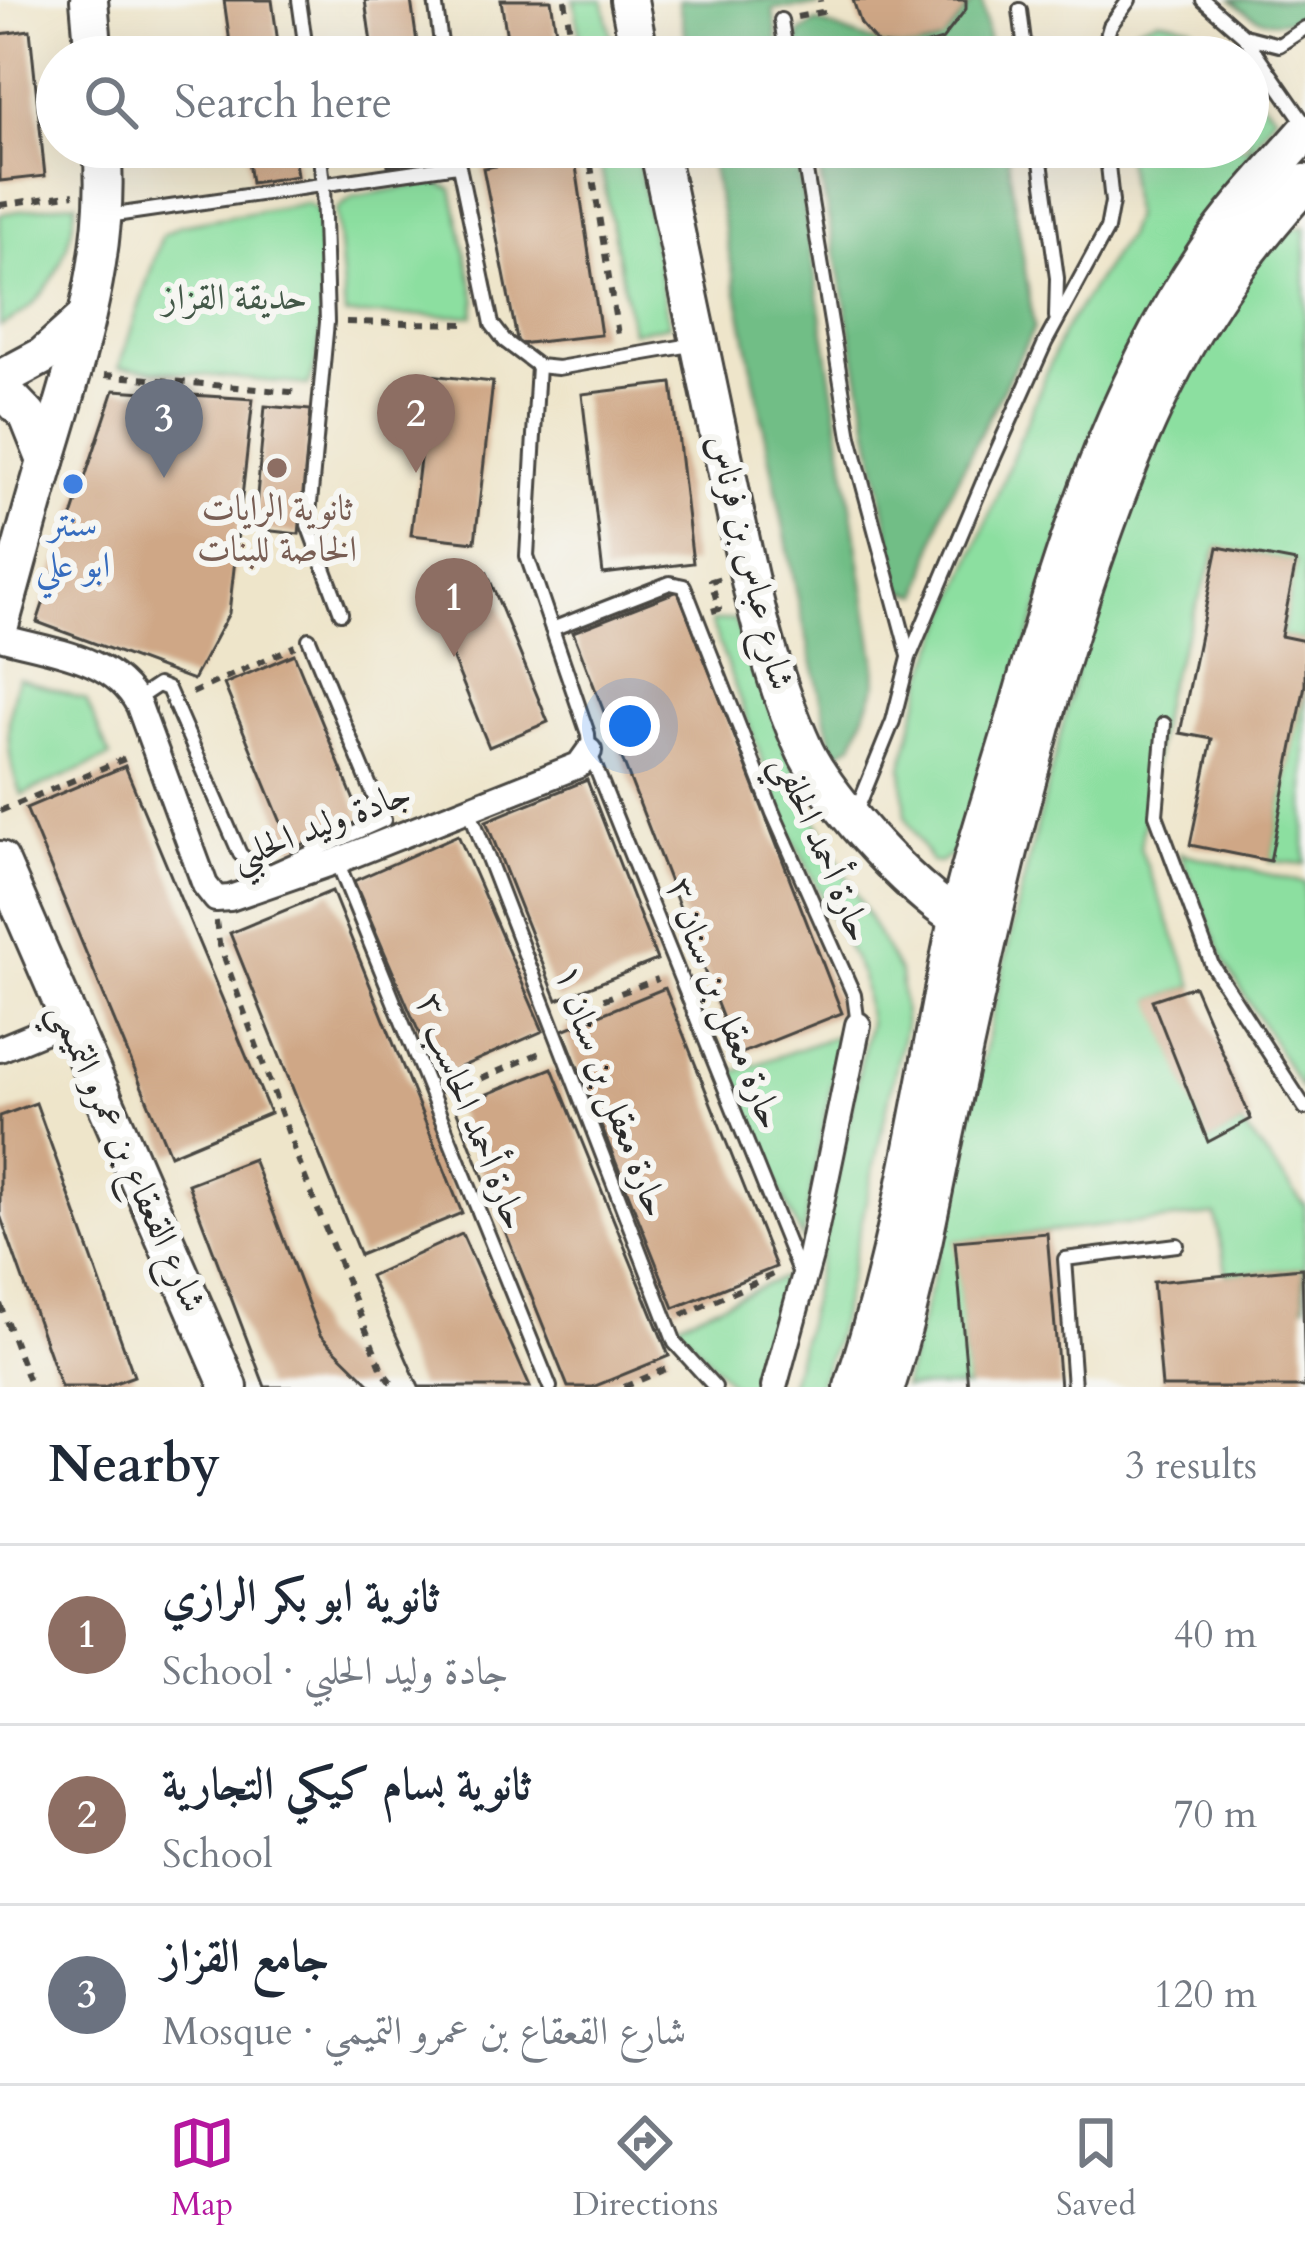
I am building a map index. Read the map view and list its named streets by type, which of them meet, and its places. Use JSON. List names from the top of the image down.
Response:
{
  "streets": {
    "main road": ["شارع عباس بن فرناس", "شارع القعقاع بن عمرو التميمي"],
    "street": ["جادة وليد الحلبي"],
    "lane": [
      "حارة أحمد الحلفي",
      "حارة معقل بن سنان ٣",
      "حارة معقل بن سنان ١",
      "حارة أحمد الحاسب ٣"
    ]
  },
  "crossings": [
    ["جادة وليد الحلبي", "حارة معقل بن سنان ٣"],
    ["جادة وليد الحلبي", "حارة معقل بن سنان ١"],
    ["جادة وليد الحلبي", "حارة أحمد الحاسب ٣"],
    ["حارة أحمد الحلفي", "حارة معقل بن سنان ٣"]
  ],
  "parks": ["حديقة القزاز"],
  "places": ["ثانوية الرايات الخاصة للبنات", "سنتر ابو علي"],
  "page": {
    "search": "Search here",
    "pins": ["2", "3", "1"],
    "heading": ["Nearby", "3 results"],
    "list": [
      {
        "mark": "1",
        "name": "ثانوية ابو بكر الرازي",
        "note": "School · جادة وليد الحلبي",
        "value": "40 m"
      },
      {
        "mark": "2",
        "name": "ثانوية بسام كيكي التجارية",
        "note": "School",
        "value": "70 m"
      },
      {
        "mark": "3",
        "name": "جامع القزاز",
        "note": "Mosque · شارع القعقاع بن عمرو التميمي",
        "value": "120 m"
      }
    ],
    "nav": ["Map", "Directions", "Saved"]
  }
}
